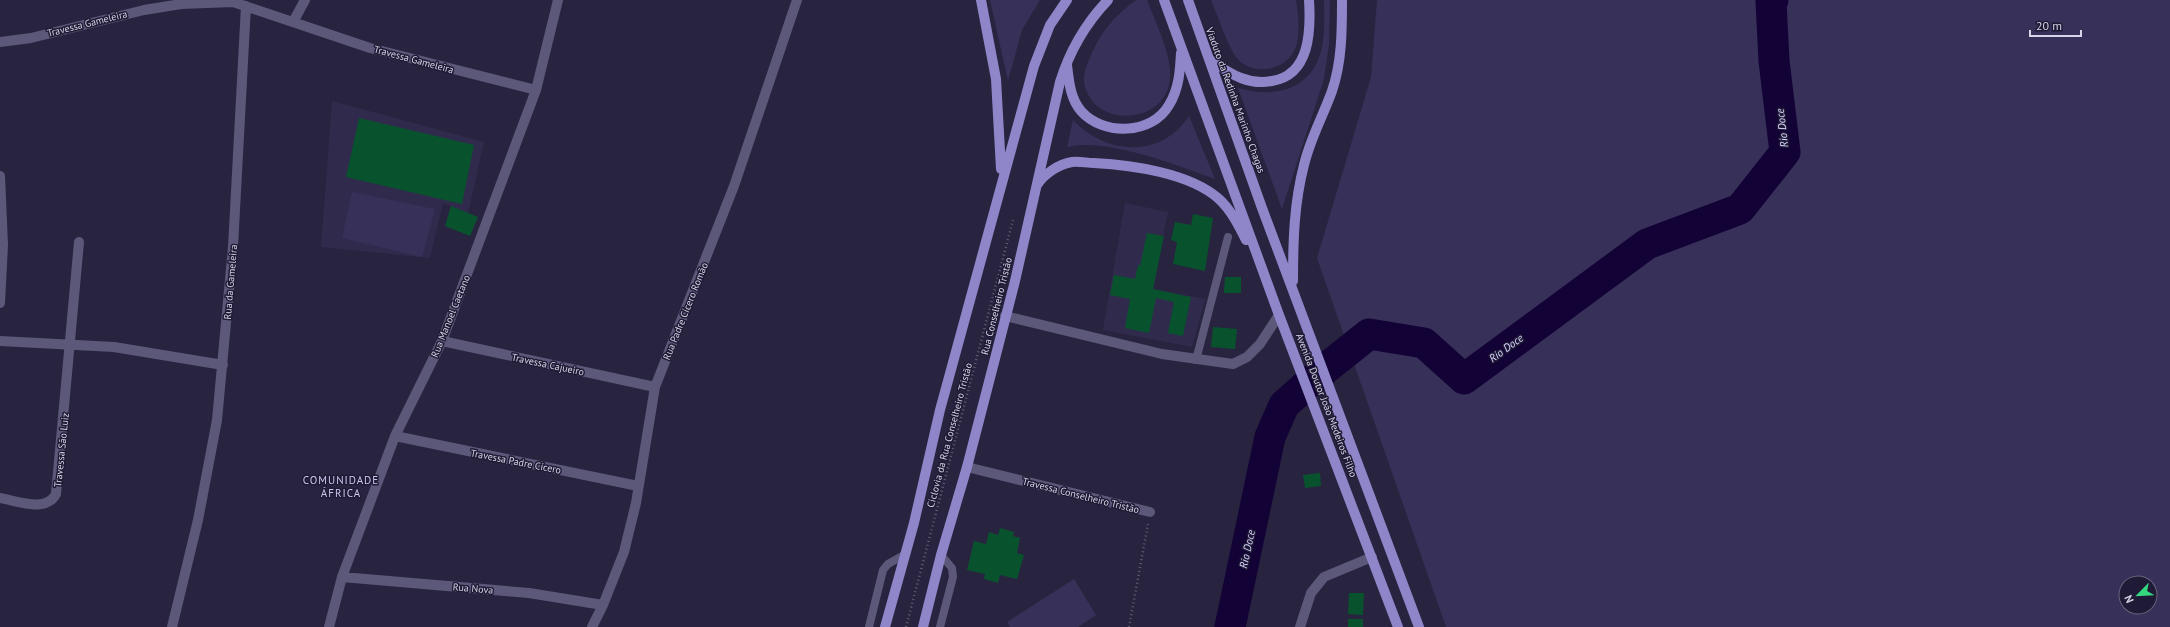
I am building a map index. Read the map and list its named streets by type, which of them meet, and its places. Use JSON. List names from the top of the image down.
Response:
{
  "streets": {
    "main road": ["Viaduto da Redinha Marinho Chagas", "Rua Conselheiro Tristão", "Avenida Doutor João Medeiros Filho"],
    "street": [
      "Travessa Gameleira",
      "Rua da Gameleira",
      "Rua Padre Cícero Romão",
      "Rua Manoel Caetano",
      "Travessa Cajueiro",
      "Travessa São Luiz",
      "Travessa Padre Cícero",
      "Travessa Conselheiro Tristão",
      "Rua Nova"
    ],
    "path": ["Ciclovia da Rua Conselheiro Tristão"]
  },
  "crossings": [
    ["Travessa Gameleira", "Rua da Gameleira"],
    ["Travessa Gameleira", "Rua Manoel Caetano"],
    ["Viaduto da Redinha Marinho Chagas", "Avenida Doutor João Medeiros Filho"],
    ["Rua Conselheiro Tristão", "Travessa Conselheiro Tristão"],
    ["Rua Padre Cícero Romão", "Travessa Cajueiro"],
    ["Rua Padre Cícero Romão", "Travessa Padre Cícero"],
    ["Rua Padre Cícero Romão", "Rua Nova"],
    ["Rua Manoel Caetano", "Travessa Cajueiro"],
    ["Rua Manoel Caetano", "Travessa Padre Cícero"],
    ["Rua Manoel Caetano", "Rua Nova"]
  ],
  "districts": ["COMUNIDADE ÁFRICA"],
  "water": ["Rio Doce"],
  "scale_bar": "20 m",
  "north": "bottom left"
}
